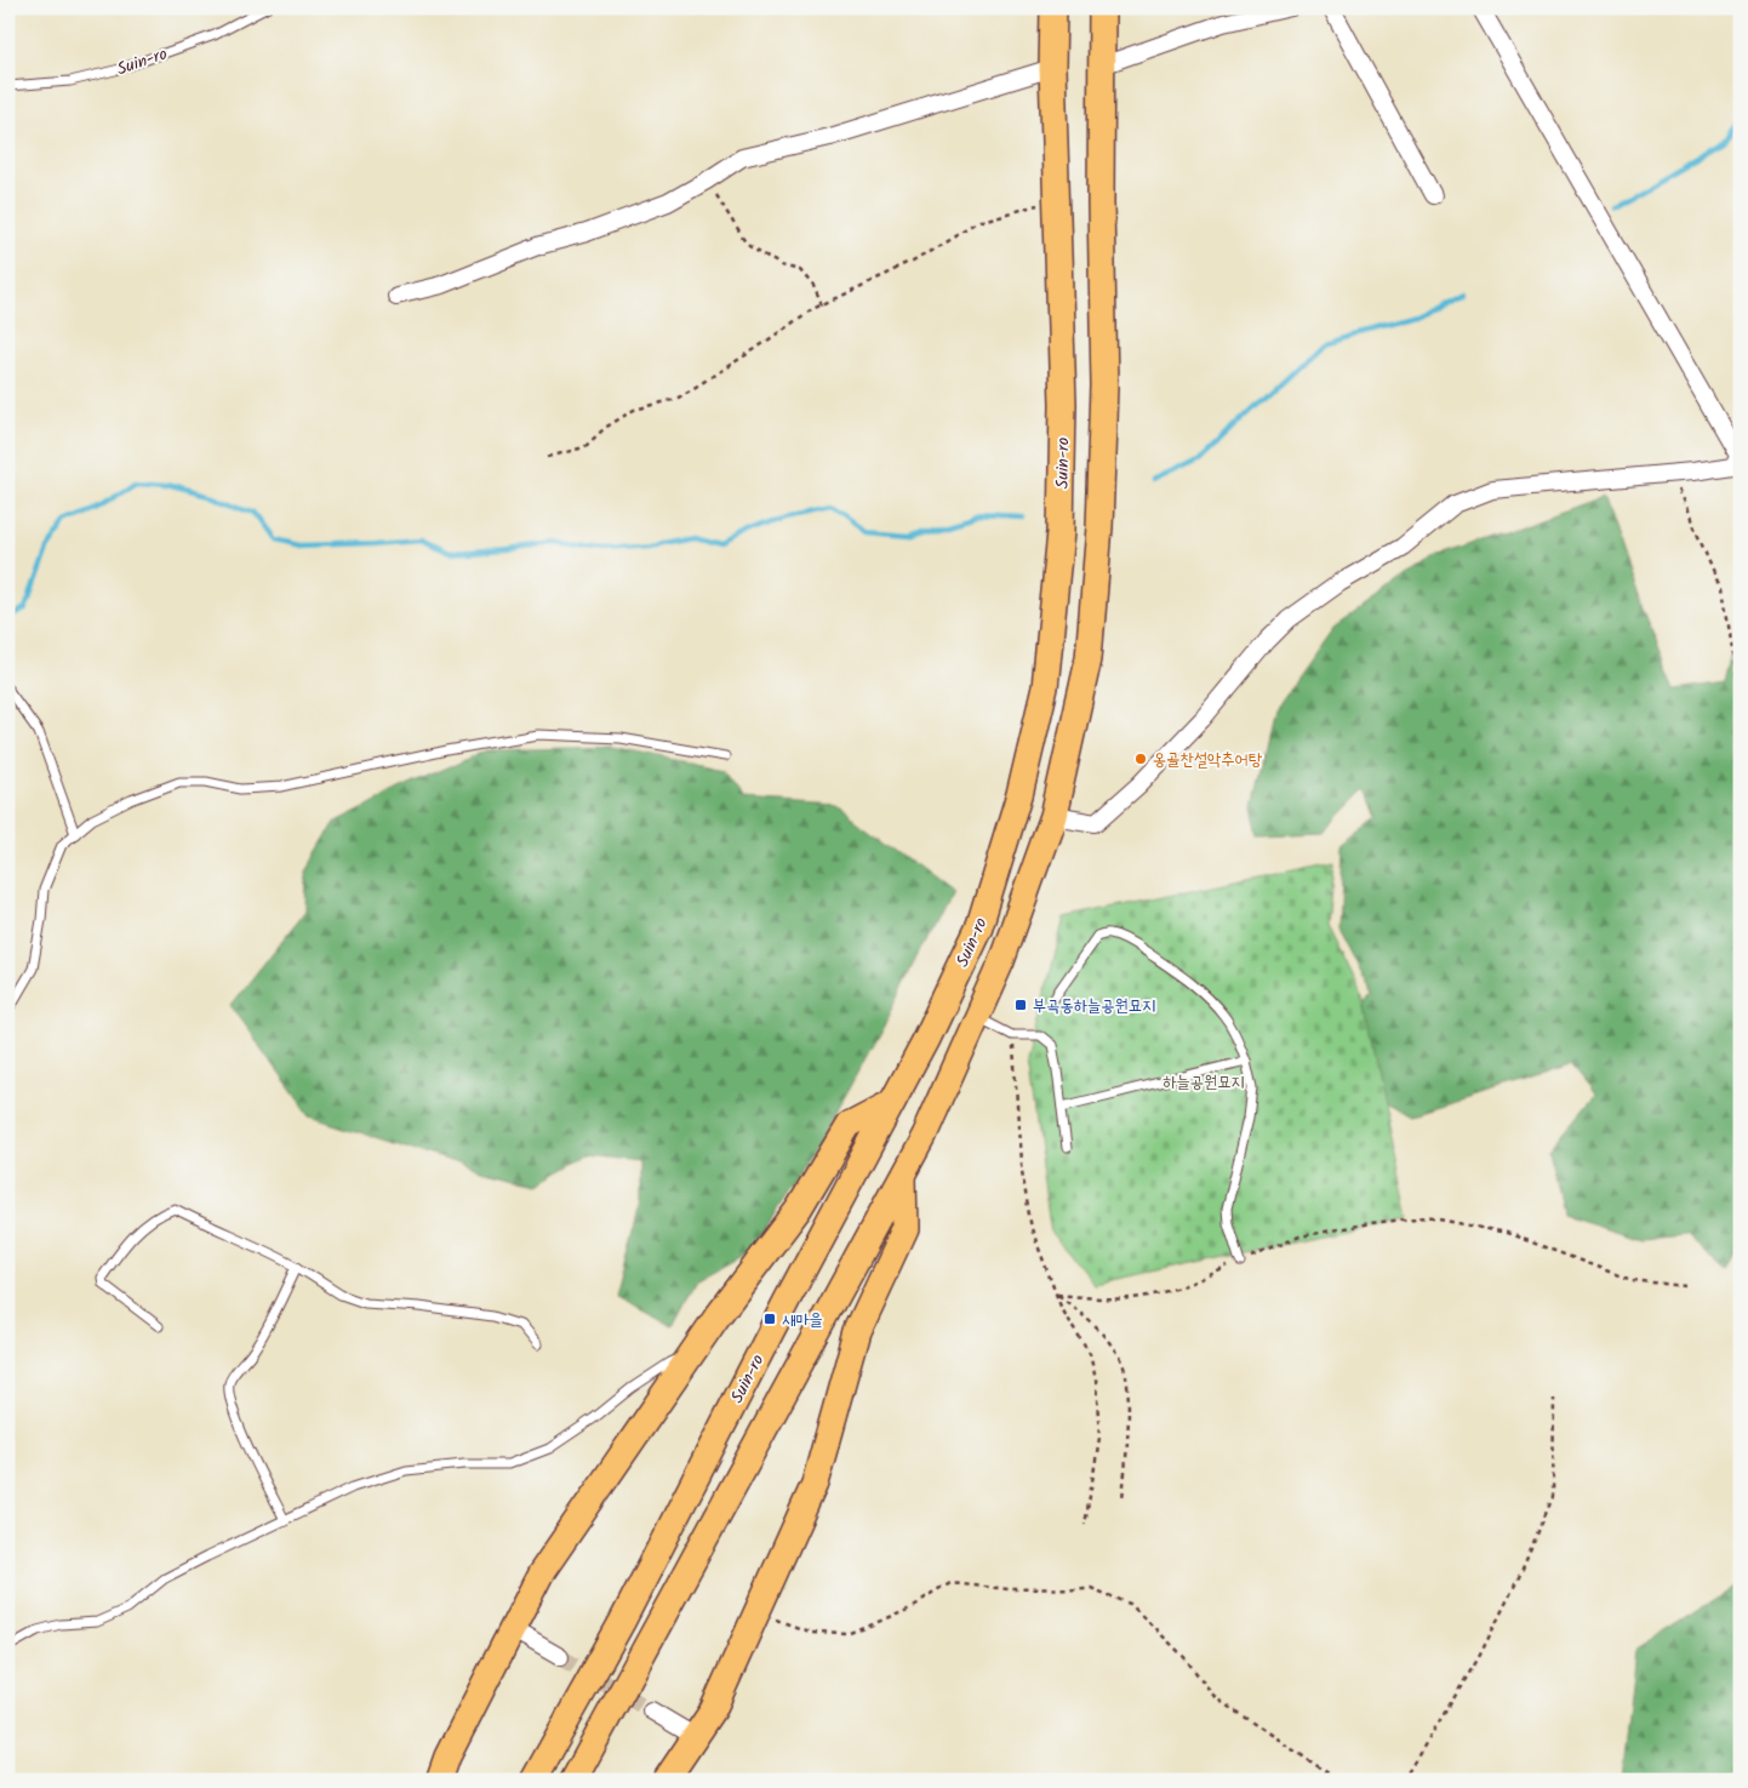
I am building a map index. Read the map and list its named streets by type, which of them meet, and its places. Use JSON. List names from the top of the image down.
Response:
{
  "streets": {
    "main road": ["Suin-ro"]
  },
  "parks": ["하늘공원묘지"],
  "places": {
    "other": ["옹골찬설악추어탕"],
    "transit": ["부곡동하늘공원묘지", "새마을"]
  }
}
